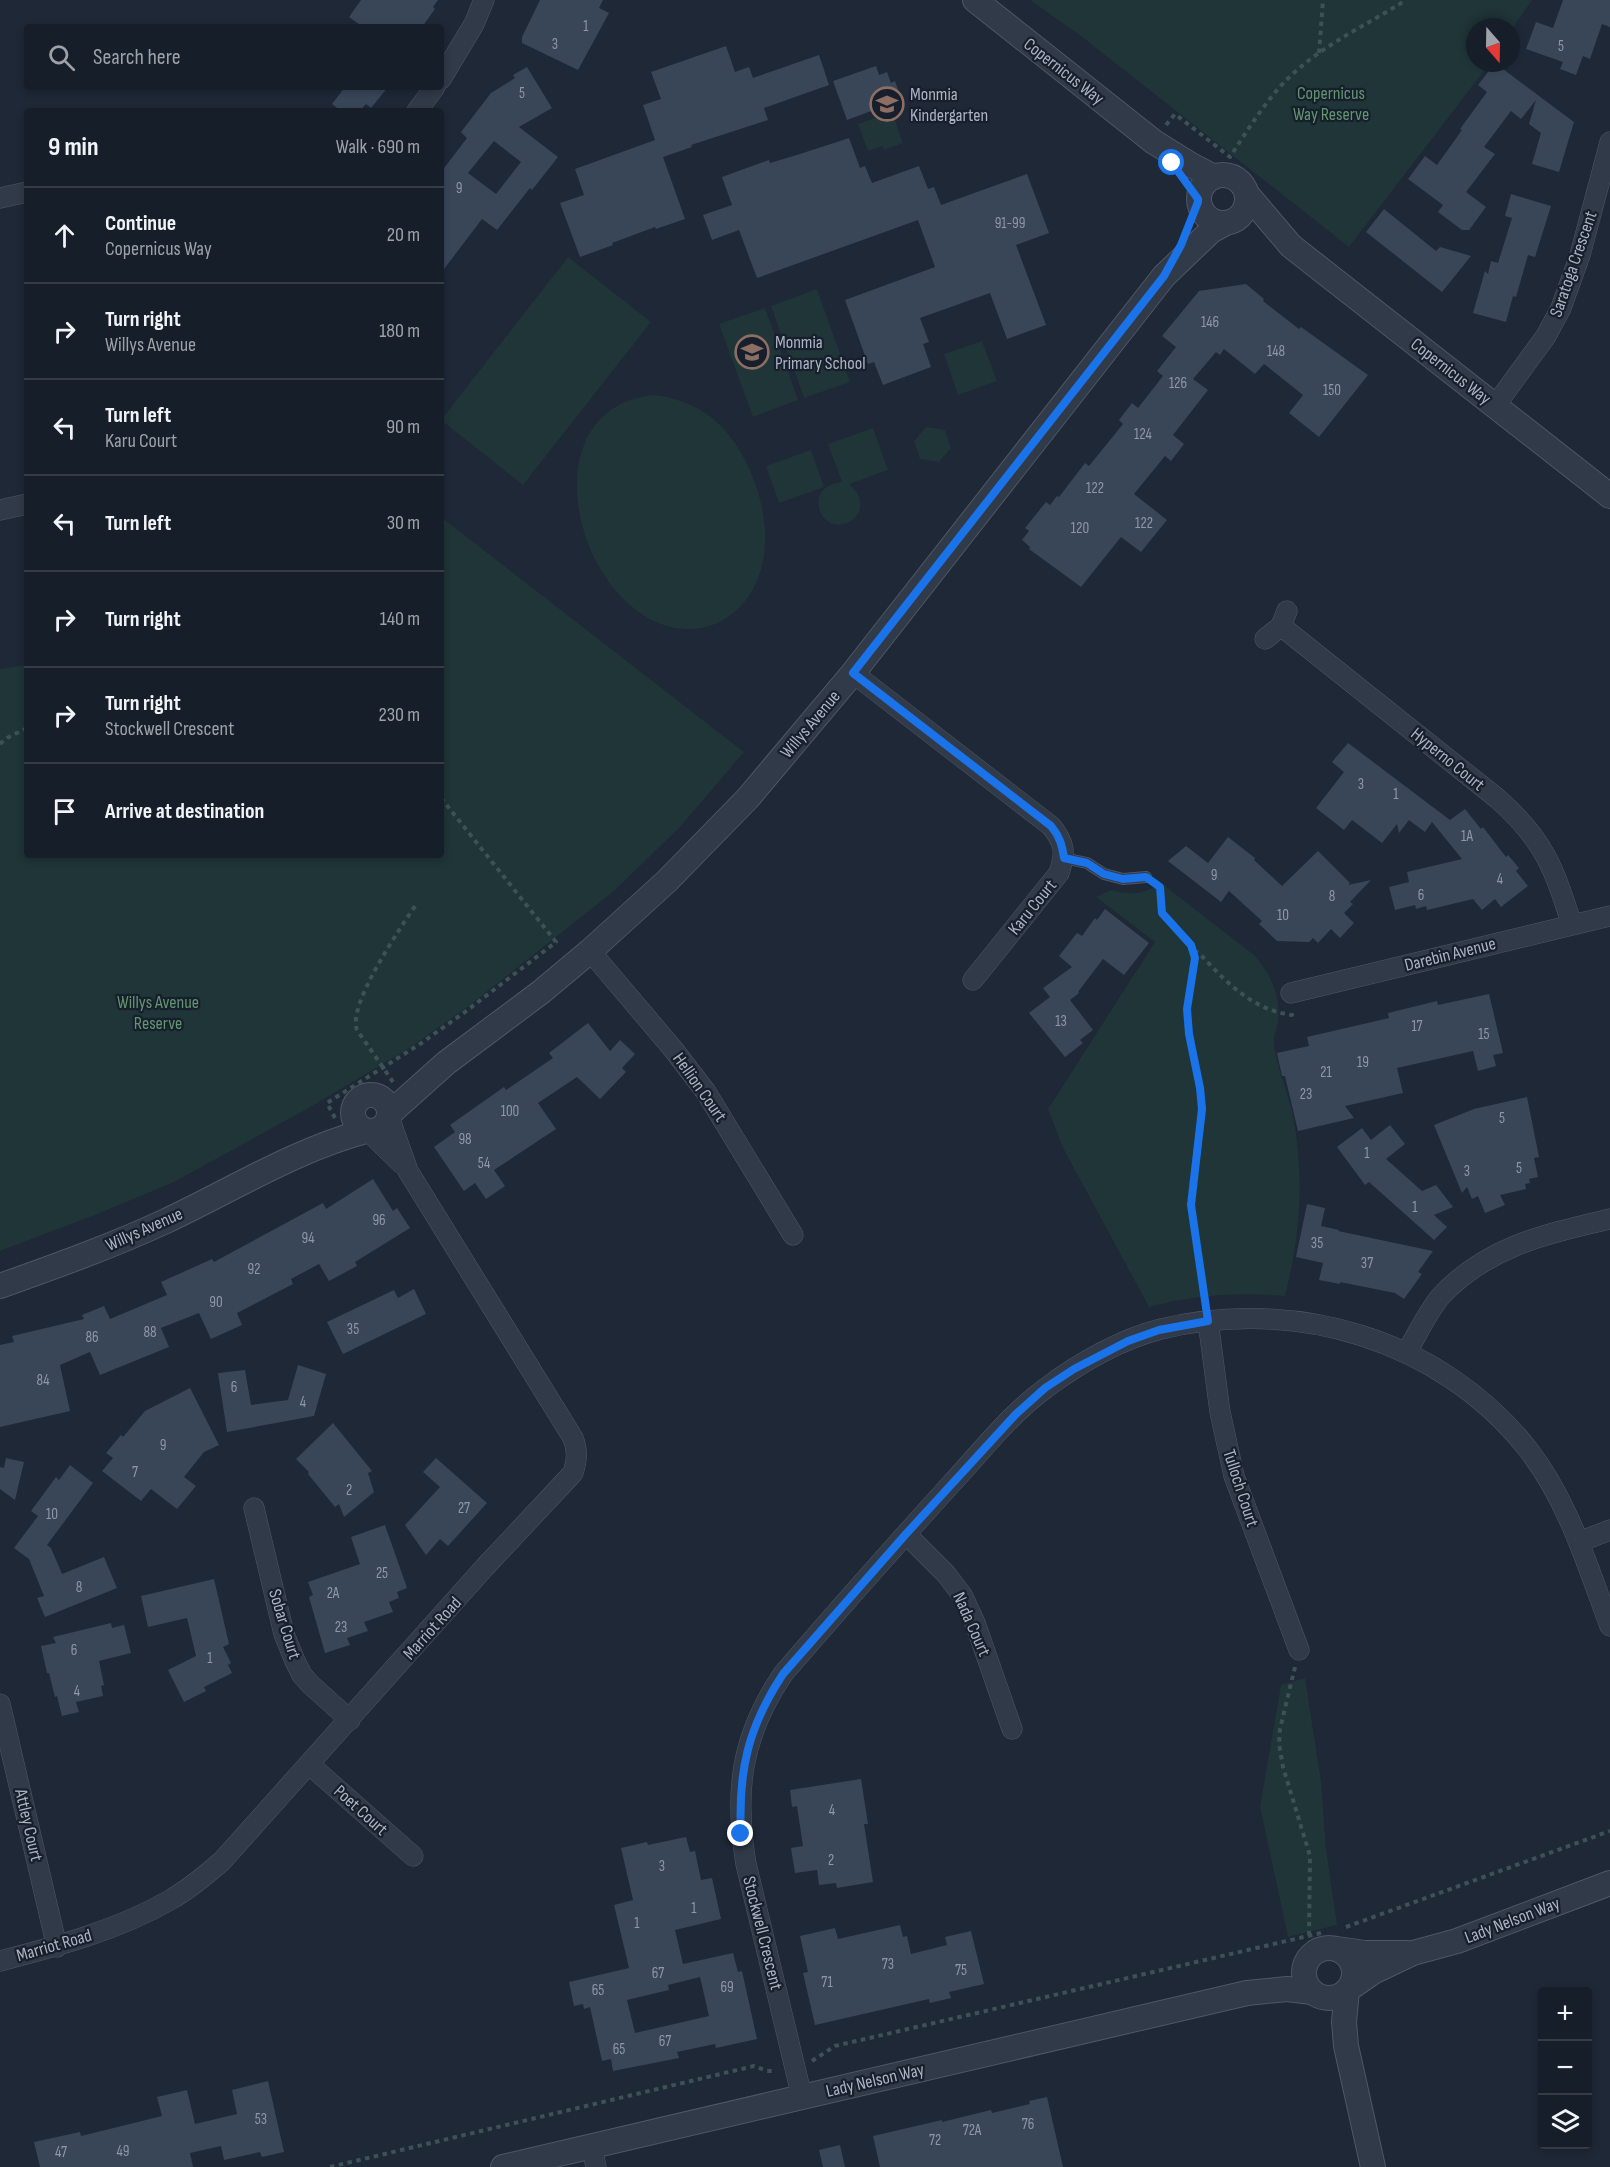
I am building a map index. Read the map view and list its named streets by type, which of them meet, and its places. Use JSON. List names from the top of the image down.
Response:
{
  "streets": {
    "street": [
      "Copernicus Way",
      "Saratoga Crescent",
      "Willys Avenue",
      "Hyperno Court",
      "Karu Court",
      "Darebin Avenue",
      "Hellion Court",
      "Tulloch Court",
      "Sobar Court",
      "Nada Court",
      "Marriot Road",
      "Poet Court",
      "Attley Court",
      "Lady Nelson Way",
      "Stockwell Crescent"
    ]
  },
  "crossings": [
    ["Copernicus Way", "Saratoga Crescent"],
    ["Copernicus Way", "Willys Avenue"],
    ["Willys Avenue", "Karu Court"],
    ["Willys Avenue", "Hellion Court"],
    ["Willys Avenue", "Marriot Road"],
    ["Hyperno Court", "Darebin Avenue"],
    ["Tulloch Court", "Stockwell Crescent"],
    ["Sobar Court", "Marriot Road"],
    ["Nada Court", "Stockwell Crescent"],
    ["Marriot Road", "Poet Court"],
    ["Marriot Road", "Attley Court"],
    ["Lady Nelson Way", "Stockwell Crescent"]
  ],
  "parks": ["Copernicus Way Reserve", "Willys Avenue Reserve"],
  "places": {
    "school or university": ["Monmia Kindergarten", "Monmia Primary School"]
  },
  "house_numbers": [
    "1",
    "3",
    "5",
    "5",
    "9",
    "91-99",
    "146",
    "148",
    "126",
    "150",
    "124",
    "122",
    "122",
    "120",
    "3",
    "1",
    "1A",
    "9",
    "4",
    "6",
    "8",
    "10",
    "13",
    "17",
    "15",
    "19",
    "21",
    "23",
    "100",
    "5",
    "98",
    "1",
    "54",
    "5",
    "3",
    "1",
    "96",
    "94",
    "35",
    "37",
    "92",
    "90",
    "35",
    "88",
    "86",
    "84",
    "6",
    "4",
    "9",
    "7",
    "2",
    "27",
    "10",
    "25",
    "8",
    "2A",
    "23",
    "6",
    "1",
    "4",
    "4",
    "2",
    "3",
    "1",
    "1",
    "73",
    "75",
    "67",
    "71",
    "69",
    "65",
    "67",
    "65",
    "53",
    "76",
    "72A",
    "72",
    "49",
    "47"
  ],
  "north": "bottom",
  "page": {
    "search": "Search here",
    "heading": ["9 min", "Walk · 690 m"],
    "list": [
      ["Continue", "Copernicus Way", "20 m"],
      ["Turn right", "Willys Avenue", "180 m"],
      ["Turn left", "Karu Court", "90 m"],
      ["Turn left", "30 m"],
      ["Turn right", "140 m"],
      ["Turn right", "Stockwell Crescent", "230 m"],
      "Arrive at destination"
    ],
    "map_buttons": ["+", "−"]
  }
}
